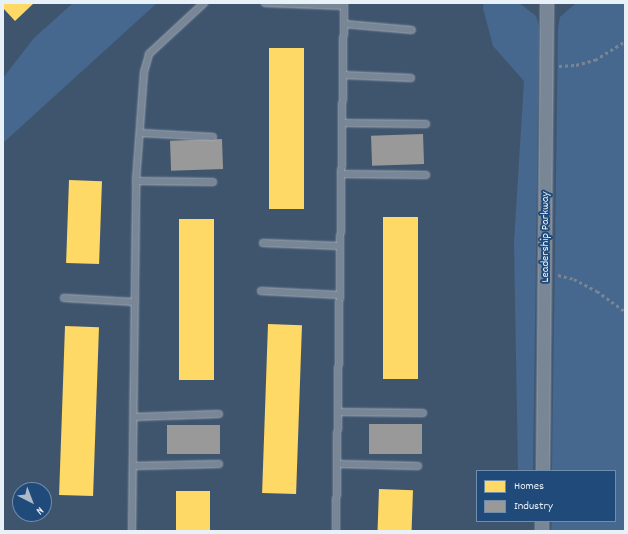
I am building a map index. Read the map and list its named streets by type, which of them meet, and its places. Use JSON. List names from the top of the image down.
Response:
{
  "streets": {
    "street": ["Leadership Parkway"]
  },
  "legend": ["Homes", "Industry"],
  "north": "bottom right"
}
